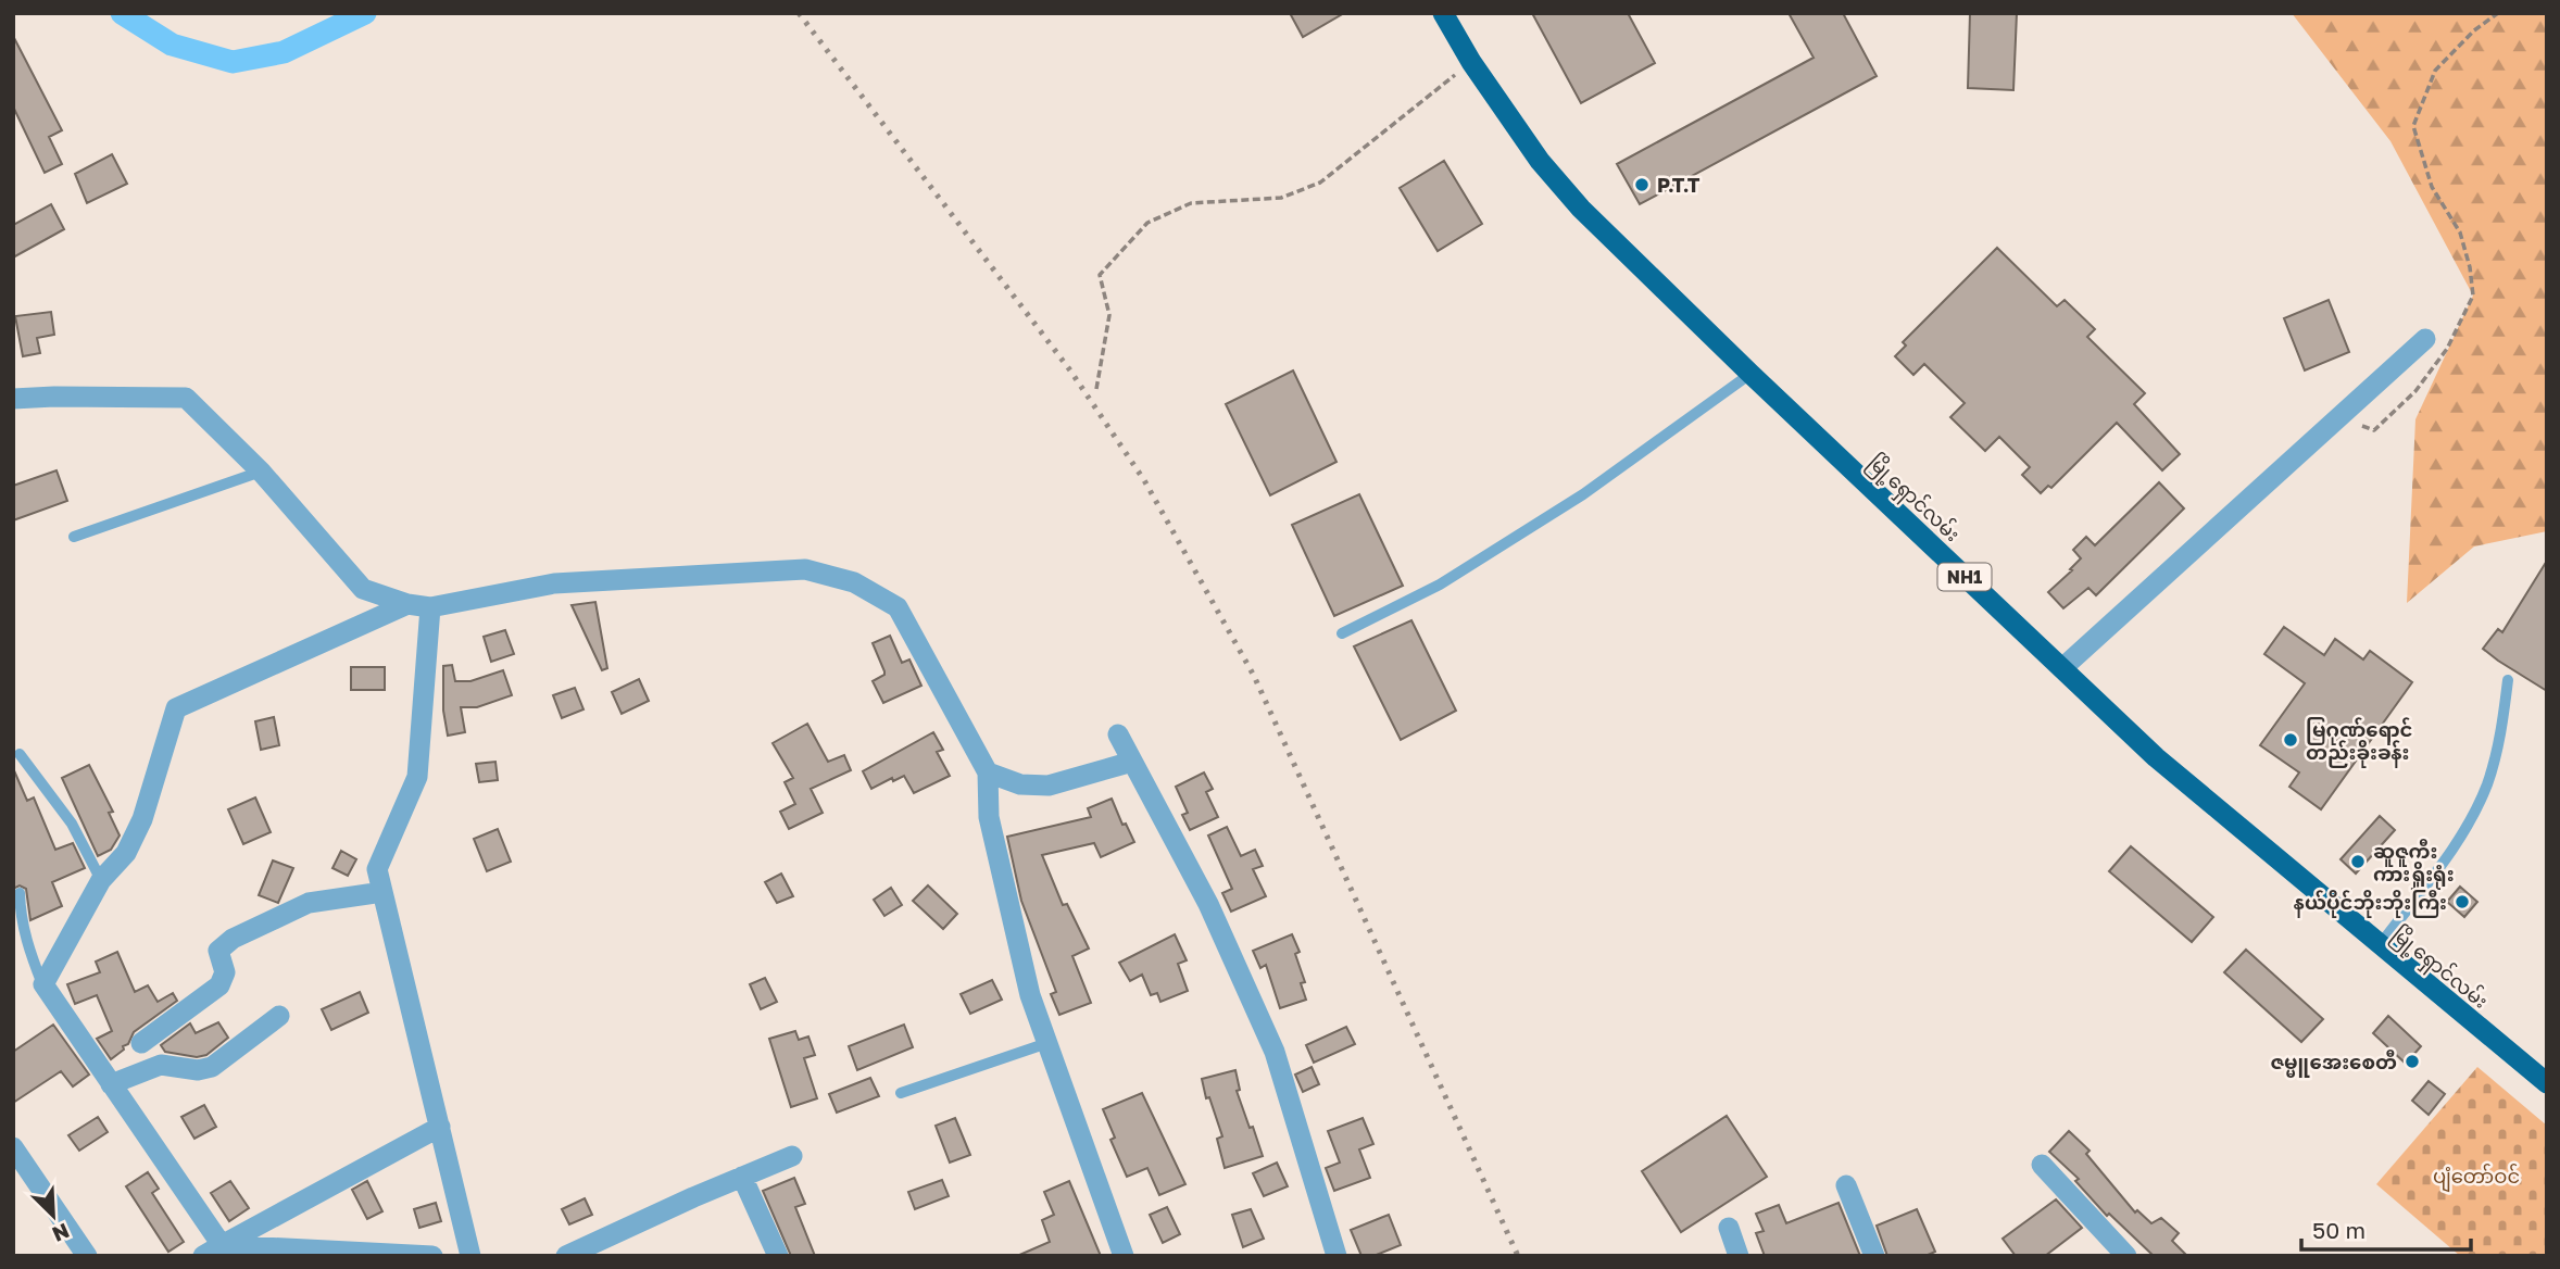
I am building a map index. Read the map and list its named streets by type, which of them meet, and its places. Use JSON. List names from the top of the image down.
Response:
{
  "streets": {
    "highway": ["မြို့ရှောင်လမ်း", "NH1"]
  },
  "parks": ["ပျံတော်ဝင်"],
  "places": [
    "P.T.T",
    "မြဂုဏ်ရောင် တည်းခိုးခန်း",
    "ဆူဇူကီး ကားရှိုးရုံး",
    "နယ်ပိုင်ဘိုးဘိုးကြီး",
    "ဇမ္မူအေးစေတီ"
  ],
  "scale_bar": "50 m",
  "north": "bottom right"
}
